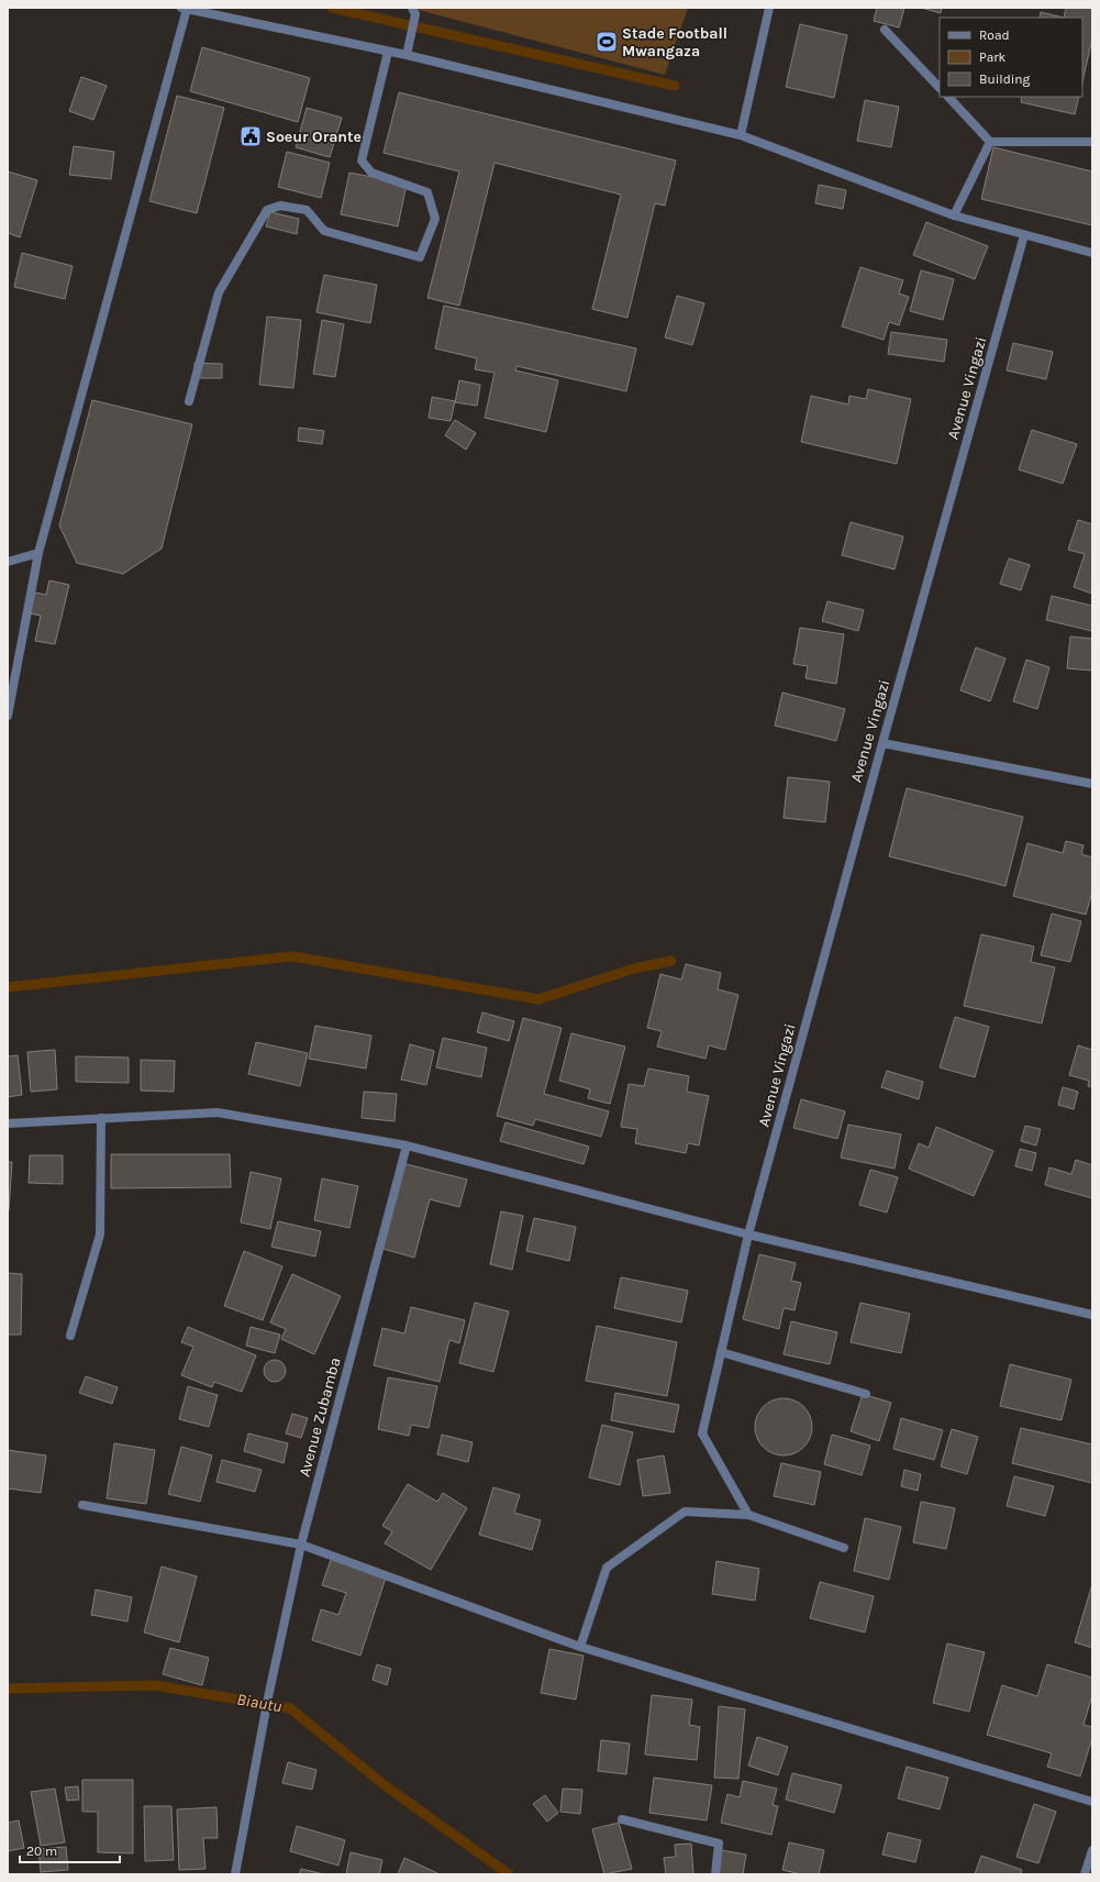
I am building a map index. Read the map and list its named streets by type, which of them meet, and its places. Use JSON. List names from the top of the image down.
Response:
{
  "streets": {
    "street": ["Avenue Vingazi", "Avenue Zubamba"]
  },
  "water": ["Biautu"],
  "places": {
    "sports": ["Stade Football Mwangaza"],
    "public building": ["Soeur Orante"]
  },
  "legend": ["Road", "Park", "Building"],
  "scale_bar": "20 m"
}
